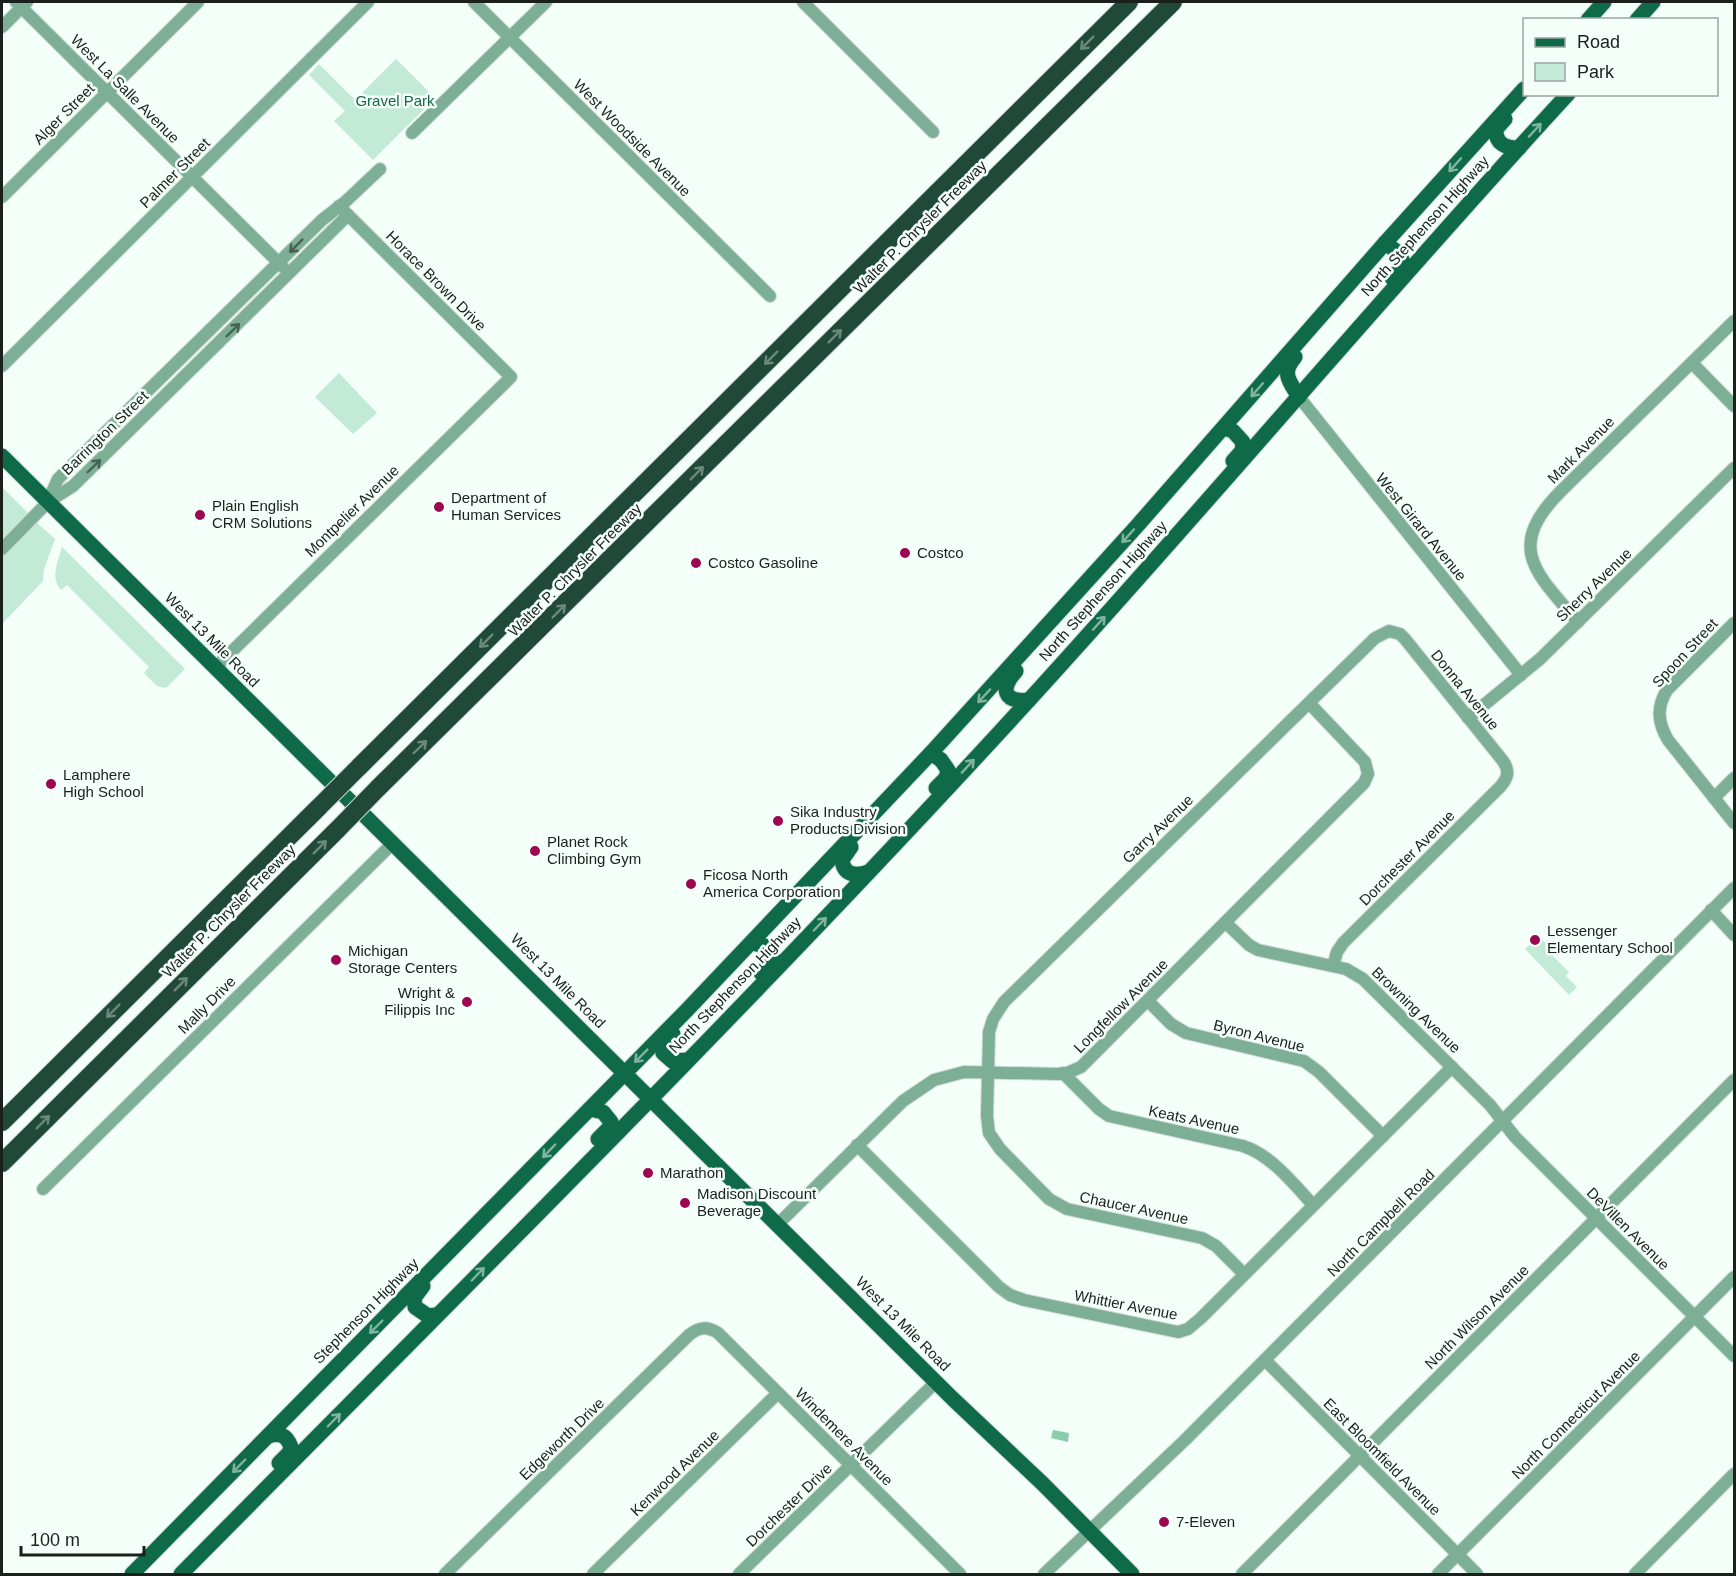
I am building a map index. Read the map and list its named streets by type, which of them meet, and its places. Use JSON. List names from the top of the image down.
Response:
{
  "streets": {
    "highway": ["Walter P. Chrysler Freeway"],
    "main road": ["North Stephenson Highway", "West 13 Mile Road", "Stephenson Highway"],
    "street": [
      "West La Salle Avenue",
      "Alger Street",
      "West Woodside Avenue",
      "Palmer Street",
      "Horace Brown Drive",
      "Barrington Street",
      "Mark Avenue",
      "Montpelier Avenue",
      "West Girard Avenue",
      "Sherry Avenue",
      "Spoon Street",
      "Donna Avenue",
      "Garry Avenue",
      "Dorchester Avenue",
      "Mally Drive",
      "Longfellow Avenue",
      "Browning Avenue",
      "Byron Avenue",
      "Keats Avenue",
      "Chaucer Avenue",
      "North Campbell Road",
      "DeVillen Avenue",
      "Whittier Avenue",
      "North Wilson Avenue",
      "North Connecticut Avenue",
      "Windemere Avenue",
      "Edgeworth Drive",
      "East Bloomfield Avenue",
      "Kenwood Avenue",
      "Dorchester Drive"
    ]
  },
  "crossings": [
    ["West La Salle Avenue", "Alger Street"],
    ["West La Salle Avenue", "Palmer Street"],
    ["West La Salle Avenue", "Barrington Street"],
    ["North Stephenson Highway", "West Girard Avenue"],
    ["North Stephenson Highway", "West 13 Mile Road"],
    ["North Stephenson Highway", "Stephenson Highway"],
    ["Horace Brown Drive", "Barrington Street"],
    ["Horace Brown Drive", "Montpelier Avenue"],
    ["Barrington Street", "West 13 Mile Road"],
    ["Mark Avenue", "Sherry Avenue"],
    ["Montpelier Avenue", "West 13 Mile Road"],
    ["West Girard Avenue", "Sherry Avenue"],
    ["Sherry Avenue", "Donna Avenue"],
    ["West 13 Mile Road", "Mally Drive"],
    ["West 13 Mile Road", "Longfellow Avenue"],
    ["West 13 Mile Road", "North Campbell Road"],
    ["West 13 Mile Road", "Stephenson Highway"],
    ["West 13 Mile Road", "Dorchester Drive"],
    ["Donna Avenue", "Garry Avenue"],
    ["Donna Avenue", "Dorchester Avenue"],
    ["Garry Avenue", "Longfellow Avenue"],
    ["Garry Avenue", "Chaucer Avenue"],
    ["Dorchester Avenue", "Browning Avenue"],
    ["Longfellow Avenue", "Browning Avenue"],
    ["Longfellow Avenue", "Byron Avenue"],
    ["Longfellow Avenue", "Keats Avenue"],
    ["Longfellow Avenue", "Chaucer Avenue"],
    ["Longfellow Avenue", "Whittier Avenue"],
    ["Browning Avenue", "North Campbell Road"],
    ["Browning Avenue", "DeVillen Avenue"],
    ["Browning Avenue", "Whittier Avenue"],
    ["Byron Avenue", "Whittier Avenue"],
    ["Keats Avenue", "Whittier Avenue"],
    ["Chaucer Avenue", "Whittier Avenue"],
    ["North Campbell Road", "DeVillen Avenue"],
    ["North Campbell Road", "East Bloomfield Avenue"],
    ["DeVillen Avenue", "North Wilson Avenue"],
    ["DeVillen Avenue", "North Connecticut Avenue"],
    ["North Wilson Avenue", "East Bloomfield Avenue"],
    ["North Connecticut Avenue", "East Bloomfield Avenue"],
    ["Windemere Avenue", "Edgeworth Drive"],
    ["Windemere Avenue", "Kenwood Avenue"],
    ["Windemere Avenue", "Dorchester Drive"]
  ],
  "parks": ["Gravel Park"],
  "places": [
    "Department of Human Services",
    "Plain English CRM Solutions",
    "Costco",
    "Costco Gasoline",
    "Lamphere High School",
    "Sika Industry Products Division",
    "Planet Rock Climbing Gym",
    "Ficosa North America Corporation",
    "Lessenger Elementary School",
    "Michigan Storage Centers",
    "Wright & Filippis Inc",
    "Marathon",
    "Madison Discount Beverage",
    "7-Eleven"
  ],
  "legend": ["Road", "Park"],
  "scale_bar": "100 m"
}
